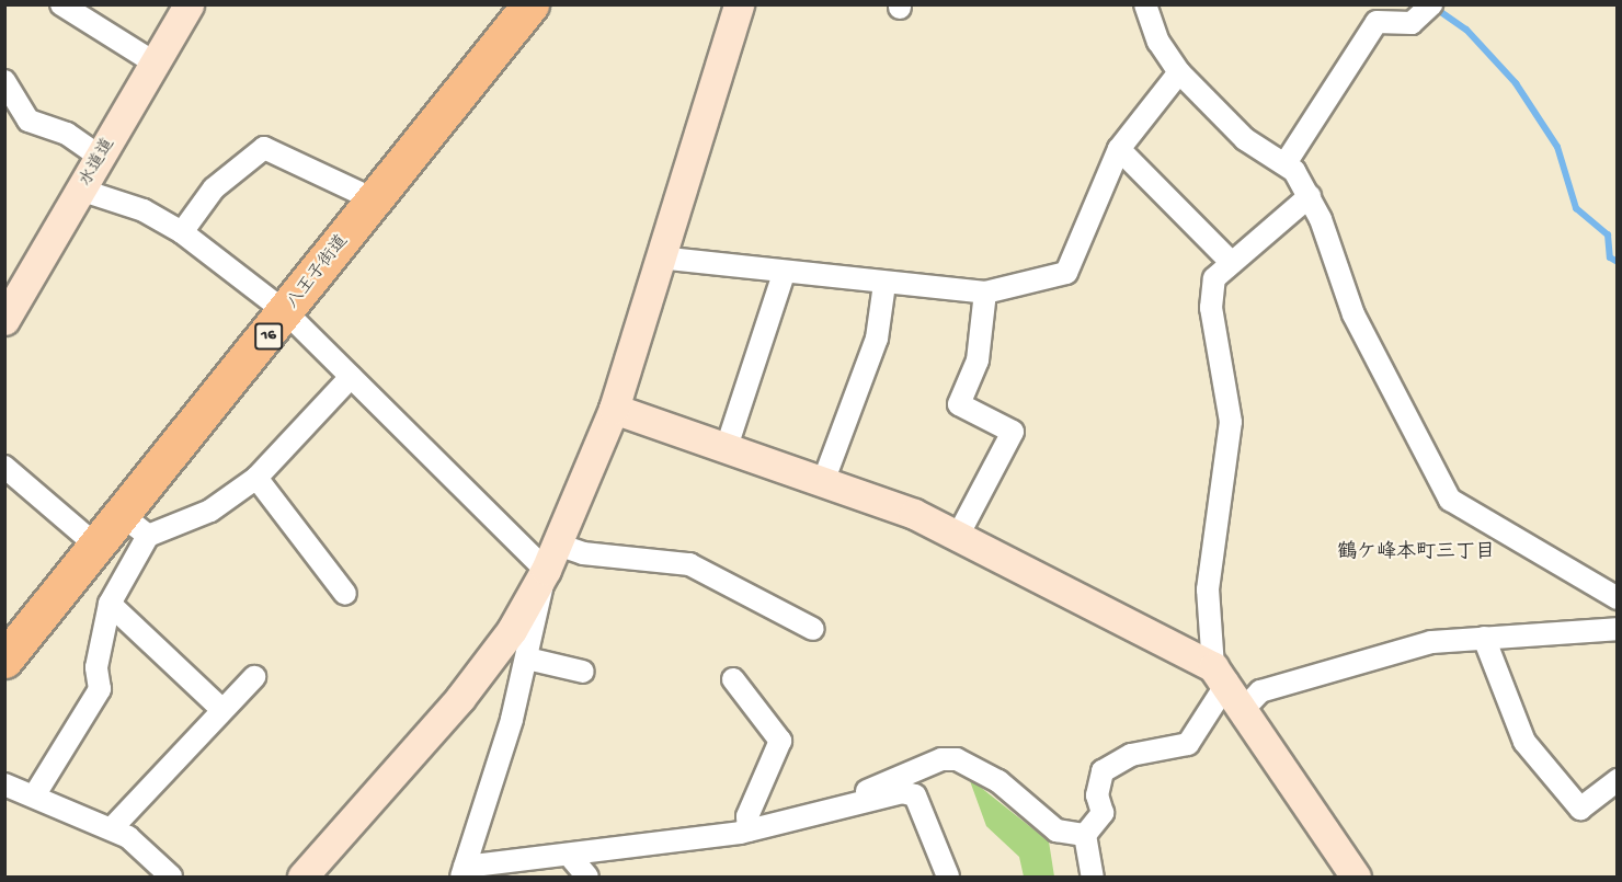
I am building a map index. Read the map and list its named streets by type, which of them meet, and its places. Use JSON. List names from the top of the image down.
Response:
{
  "streets": {
    "highway": ["八王子街道", "16"],
    "street": ["水道道"]
  },
  "districts": ["鶴ケ峰本町三丁目"]
}
